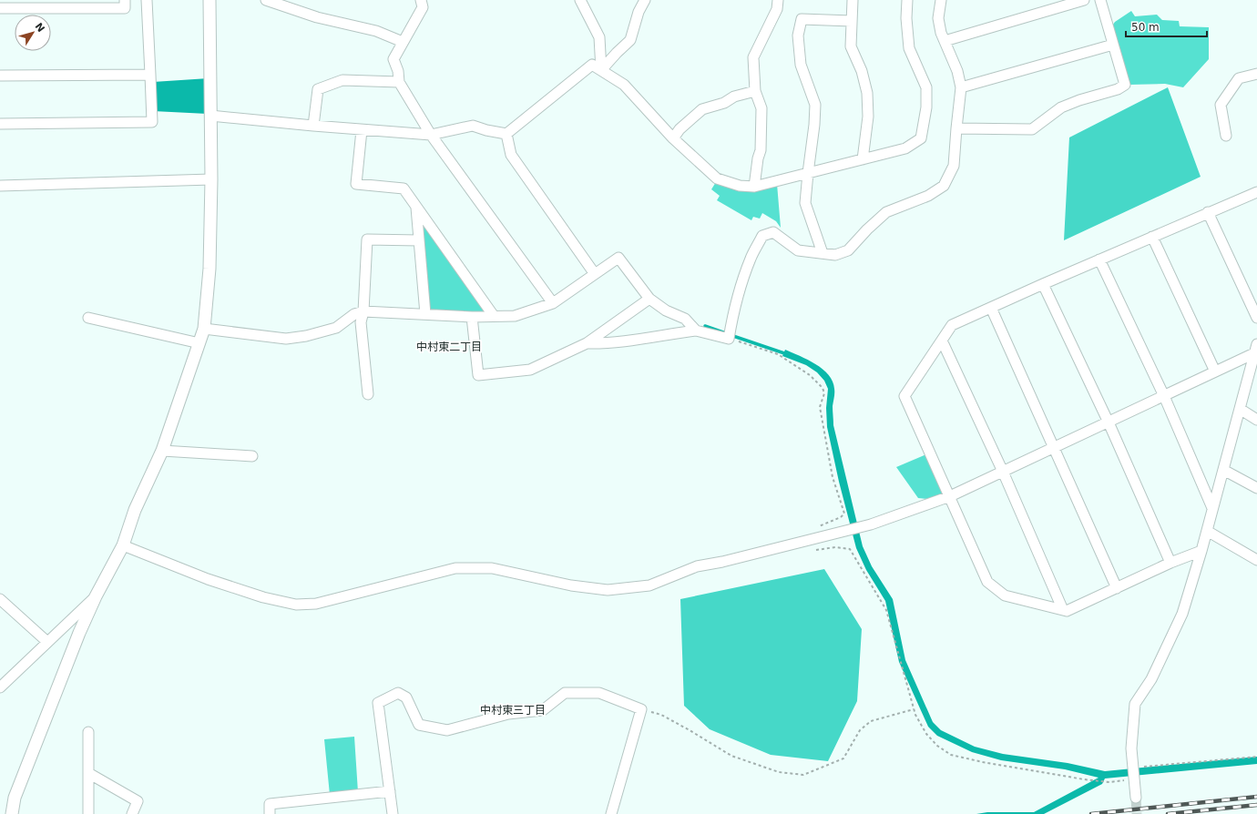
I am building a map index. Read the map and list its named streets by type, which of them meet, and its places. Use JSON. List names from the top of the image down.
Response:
{
  "districts": ["中村東二丁目", "中村東三丁目"],
  "scale_bar": "50 m",
  "north": "top right"
}
